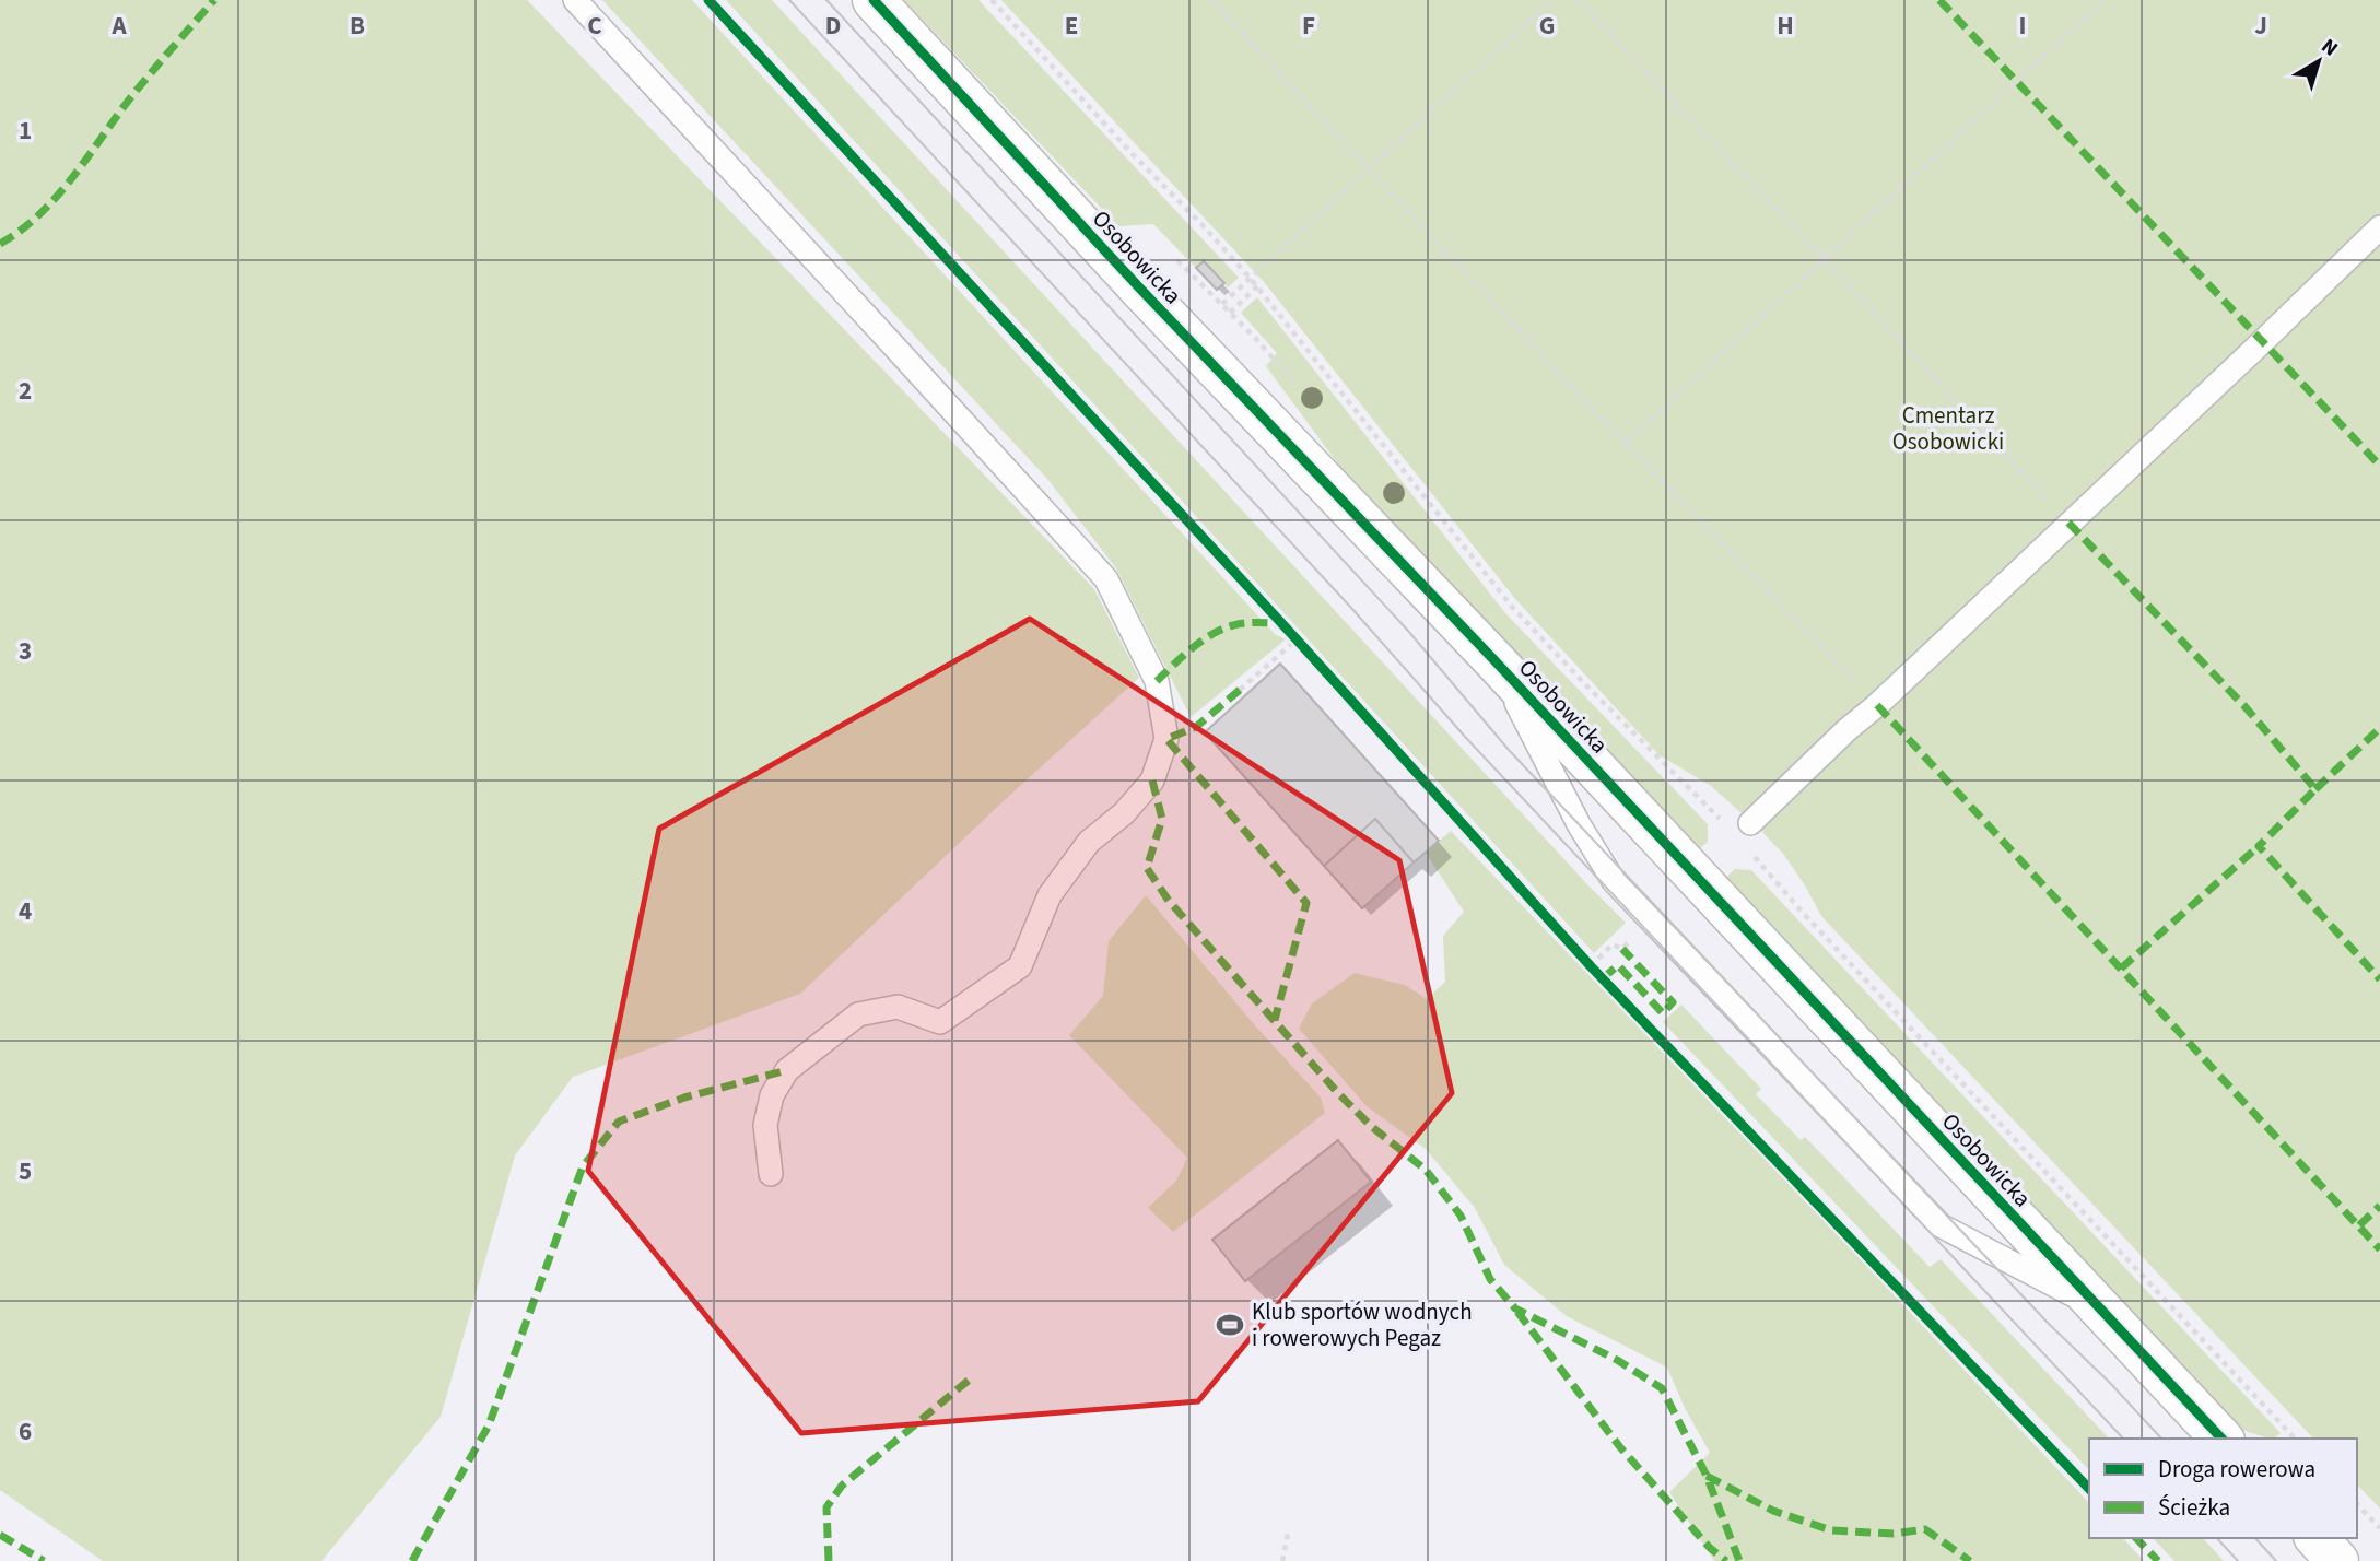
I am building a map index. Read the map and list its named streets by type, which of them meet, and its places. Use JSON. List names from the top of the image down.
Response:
{
  "streets": {
    "street": ["Osobowicka"]
  },
  "parks": ["Cmentarz Osobowicki"],
  "places": {
    "sports": ["Klub sportów wodnych i rowerowych Pegaz"]
  },
  "legend": ["Droga rowerowa", "Ścieżka"],
  "north": "top right",
  "grid": {
    "columns": [
      "A",
      "B",
      "C",
      "D",
      "E",
      "F",
      "G",
      "H",
      "I",
      "J"
    ],
    "rows": [
      "1",
      "2",
      "3",
      "4",
      "5",
      "6"
    ]
  }
}
